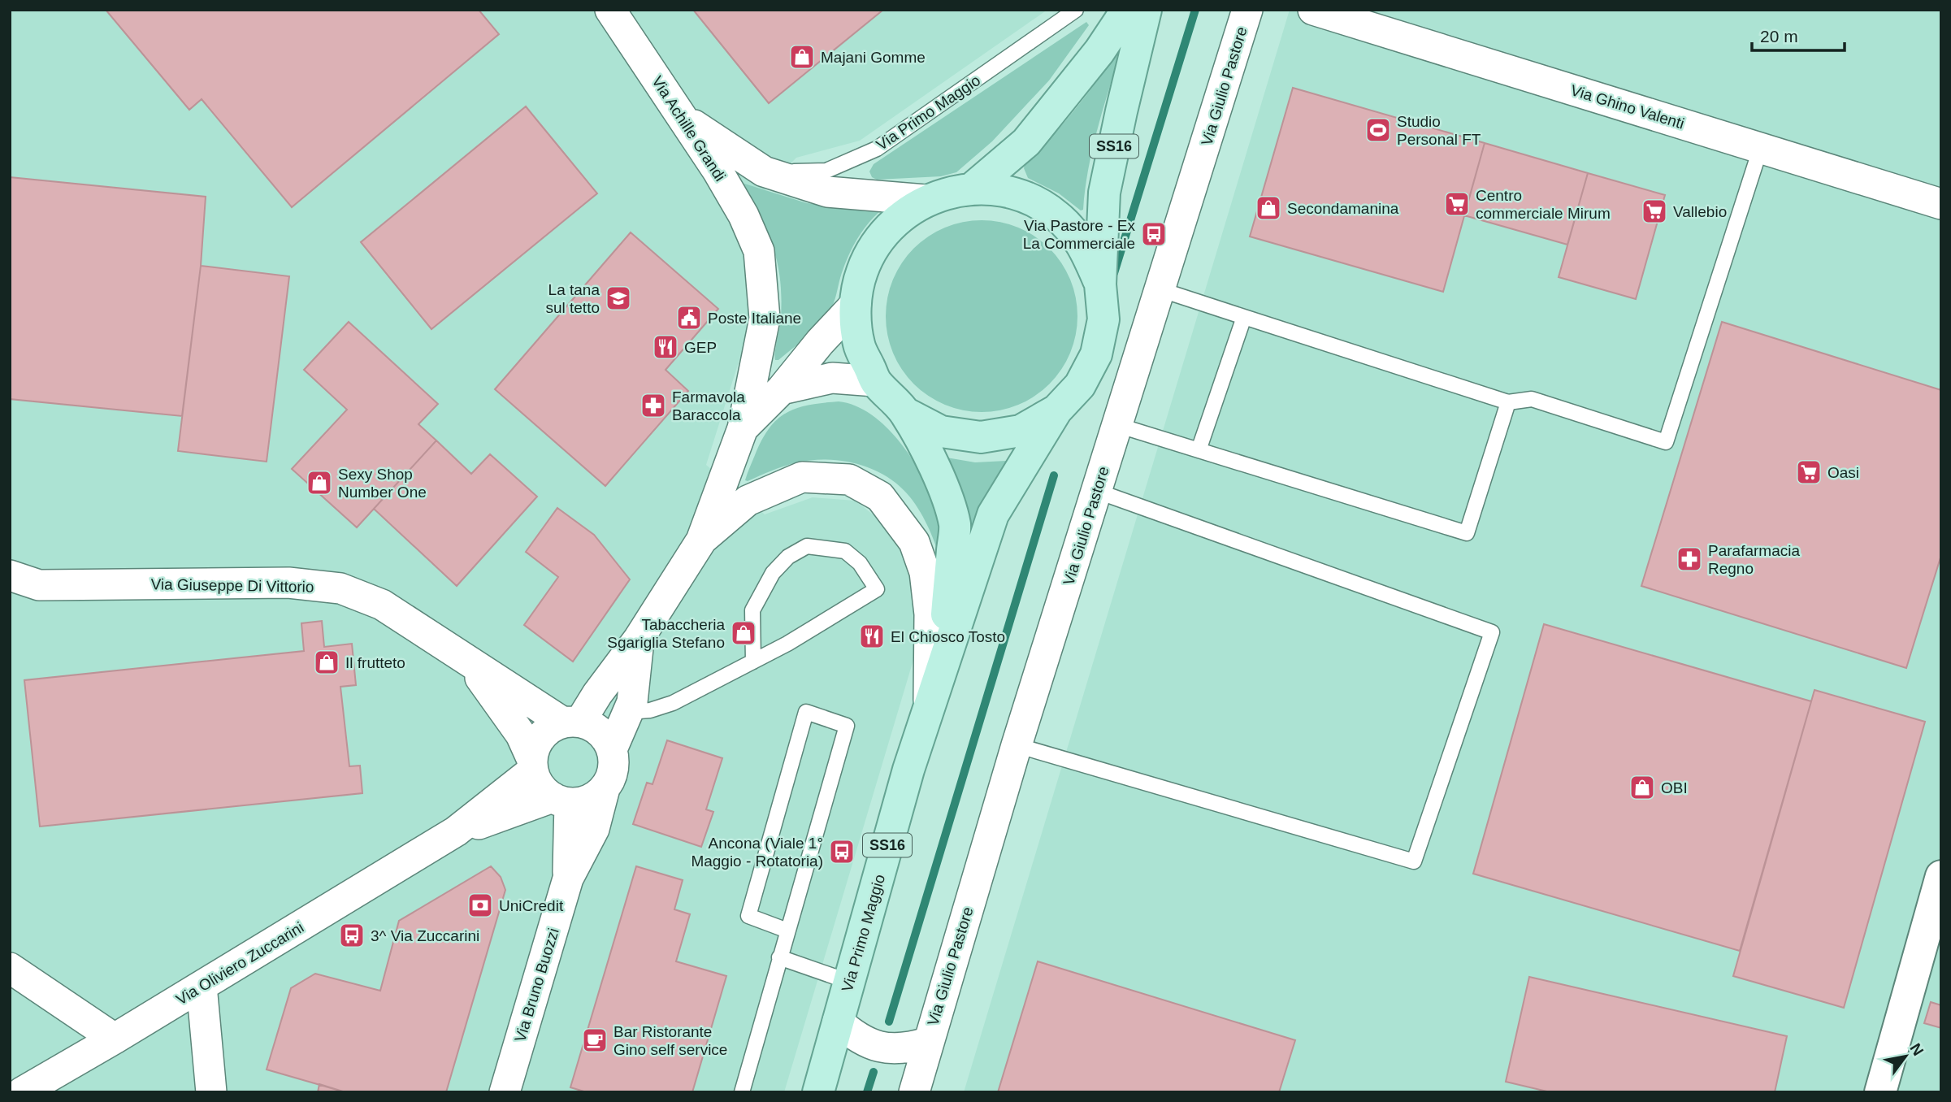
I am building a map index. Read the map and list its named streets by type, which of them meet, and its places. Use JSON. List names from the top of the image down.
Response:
{
  "streets": {
    "main road": ["Via Primo Maggio", "SS16"],
    "street": [
      "Via Giulio Pastore",
      "Via Ghino Valenti",
      "Via Achille Grandi",
      "Via Giuseppe Di Vittorio",
      "Via Oliviero Zuccarini",
      "Via Bruno Buozzi"
    ]
  },
  "crossings": [
    ["Via Giulio Pastore", "Via Primo Maggio"],
    ["Via Primo Maggio", "Via Achille Grandi"],
    ["Via Primo Maggio", "Via Bruno Buozzi"],
    ["Via Giuseppe Di Vittorio", "Via Oliviero Zuccarini"],
    ["Via Giuseppe Di Vittorio", "Via Bruno Buozzi"],
    ["Via Oliviero Zuccarini", "Via Bruno Buozzi"]
  ],
  "places": {
    "shop": [
      "Majani Gomme",
      "Secondamanina",
      "Sexy Shop Number One",
      "Tabaccheria Sgariglia Stefano",
      "Il frutteto",
      "OBI"
    ],
    "sports": ["Studio Personal FT"],
    "supermarket": ["Centro commerciale Mirum", "Vallebio", "Oasi"],
    "bus stop": ["Via Pastore - Ex La Commerciale", "Ancona (Viale 1° Maggio - Rotatoria)", "3^ Via Zuccarini"],
    "school or university": ["La tana sul tetto"],
    "public building": ["Poste Italiane"],
    "restaurant": ["GEP", "El Chiosco Tosto"],
    "pharmacy": ["Farmavola Baraccola", "Parafarmacia Regno"],
    "bank": ["UniCredit"],
    "cafe": ["Bar Ristorante Gino self service"]
  },
  "scale_bar": "20 m",
  "north": "top right"
}
